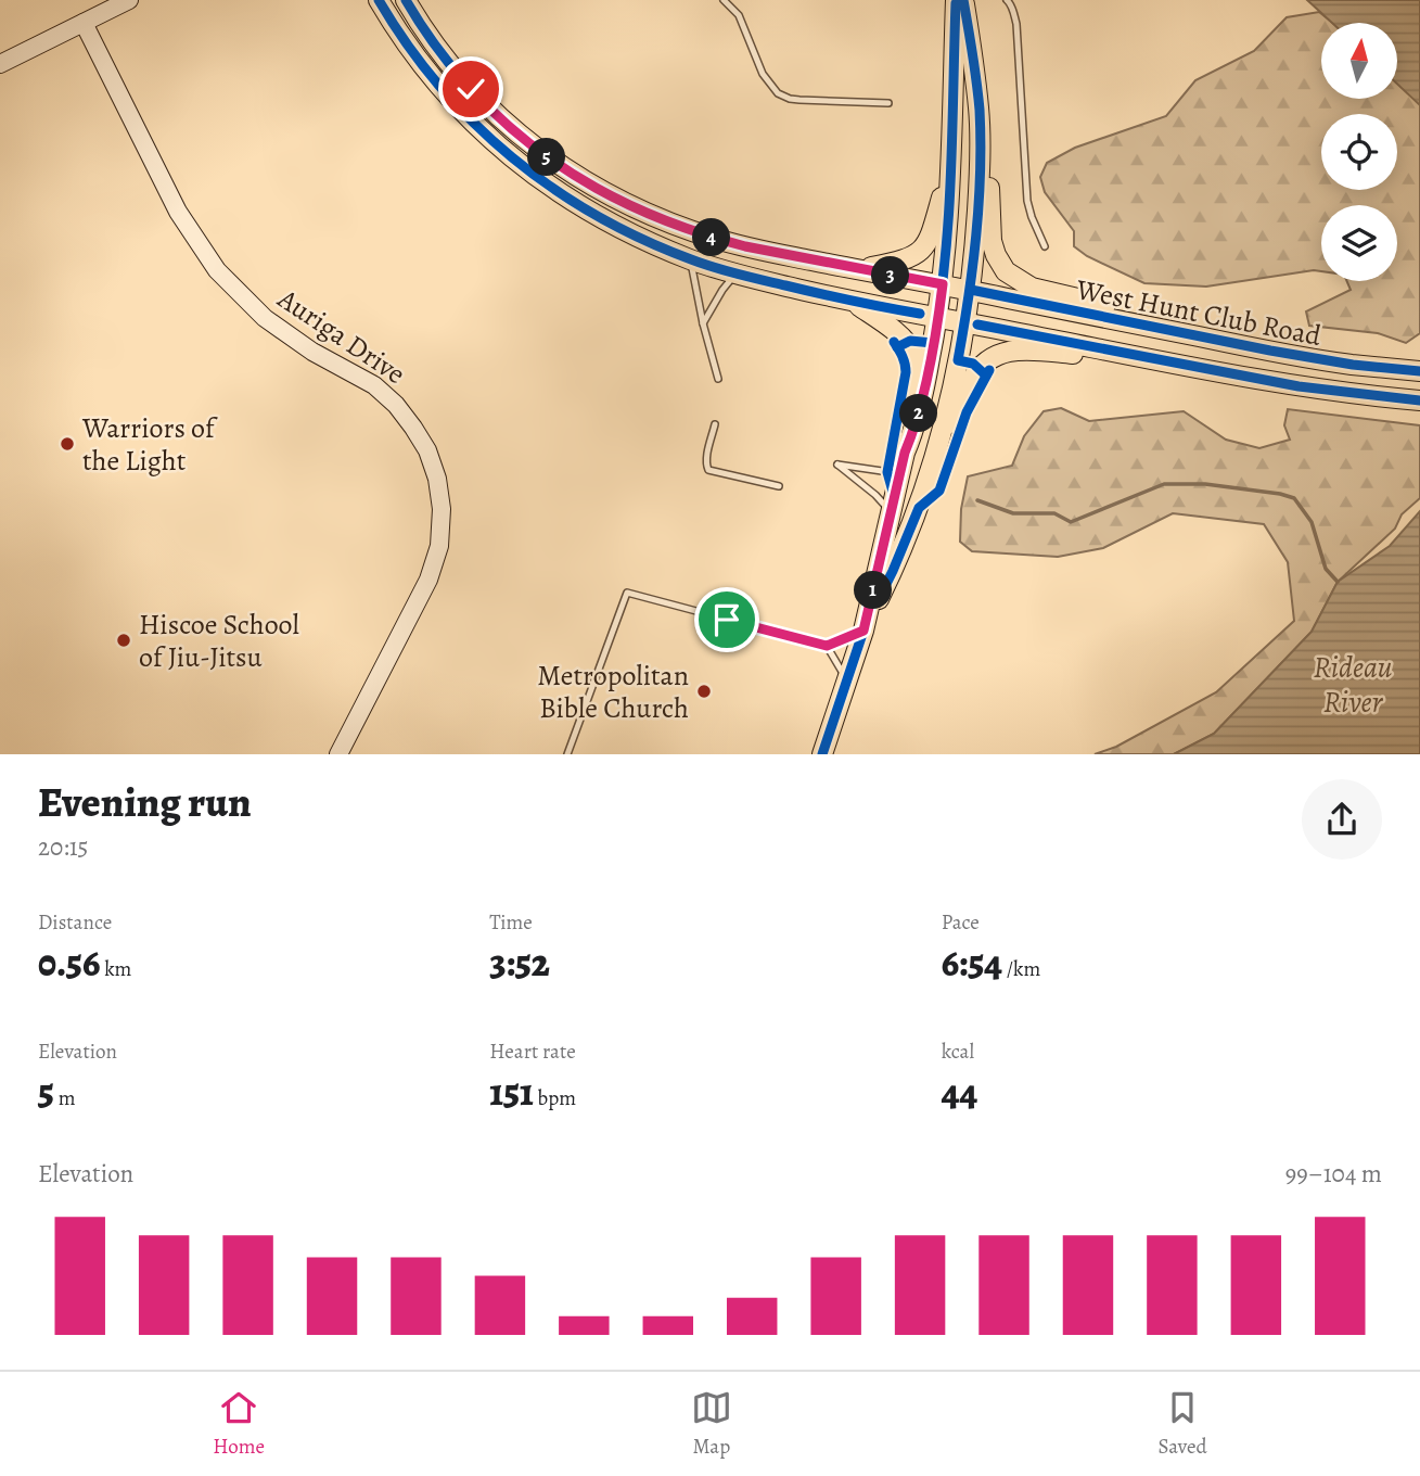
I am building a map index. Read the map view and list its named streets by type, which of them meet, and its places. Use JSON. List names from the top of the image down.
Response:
{
  "streets": {
    "main road": ["West Hunt Club Road"],
    "street": ["Auriga Drive"]
  },
  "water": ["Rideau River"],
  "places": ["Warriors of the Light", "Hiscoe School of Jiu-Jitsu", "Metropolitan Bible Church"],
  "north": "top",
  "page": {
    "pins": [
      "5",
      "4",
      "3",
      "2",
      "1"
    ],
    "heading": ["Evening run", "20:15"],
    "stats": [
      ["Distance", "0.56 km"],
      ["Time", "3:52"],
      ["Pace", "6:54 /km"],
      ["Elevation", "5 m"],
      ["Heart rate", "151 bpm"],
      ["kcal", "44"]
    ],
    "chart": ["Elevation", "99–104 m"],
    "tabs": ["Home", "Map", "Saved"]
  }
}
